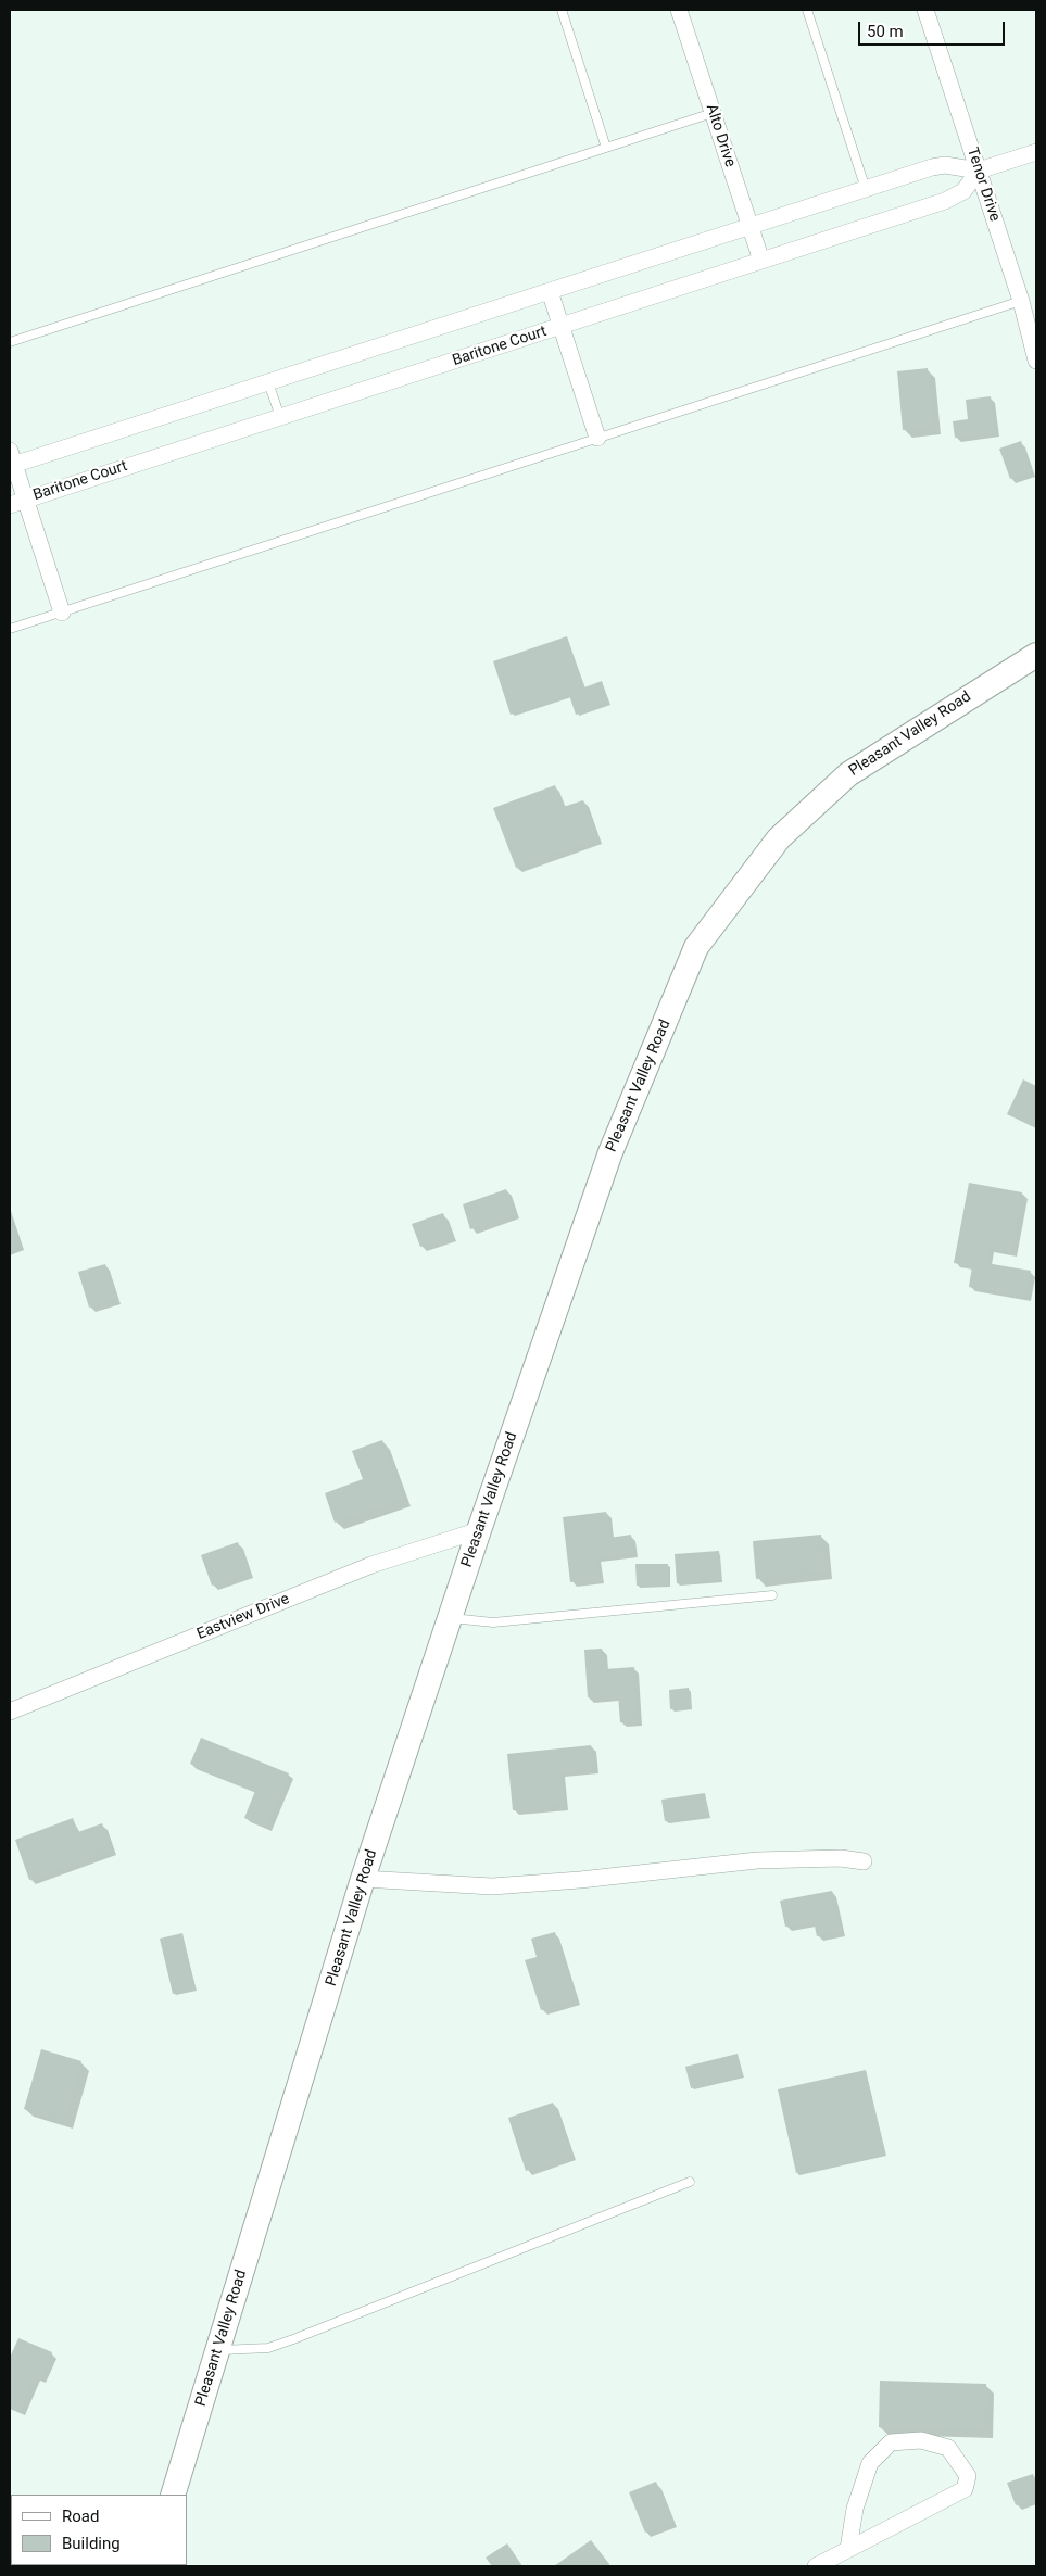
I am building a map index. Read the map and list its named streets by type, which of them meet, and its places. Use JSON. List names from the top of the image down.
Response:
{
  "streets": {
    "street": [
      "Alto Drive",
      "Tenor Drive",
      "Baritone Court",
      "Pleasant Valley Road",
      "Eastview Drive"
    ]
  },
  "crossings": [
    ["Alto Drive", "Baritone Court"],
    ["Tenor Drive", "Baritone Court"],
    ["Pleasant Valley Road", "Eastview Drive"]
  ],
  "legend": ["Road", "Building"],
  "scale_bar": "50 m"
}
